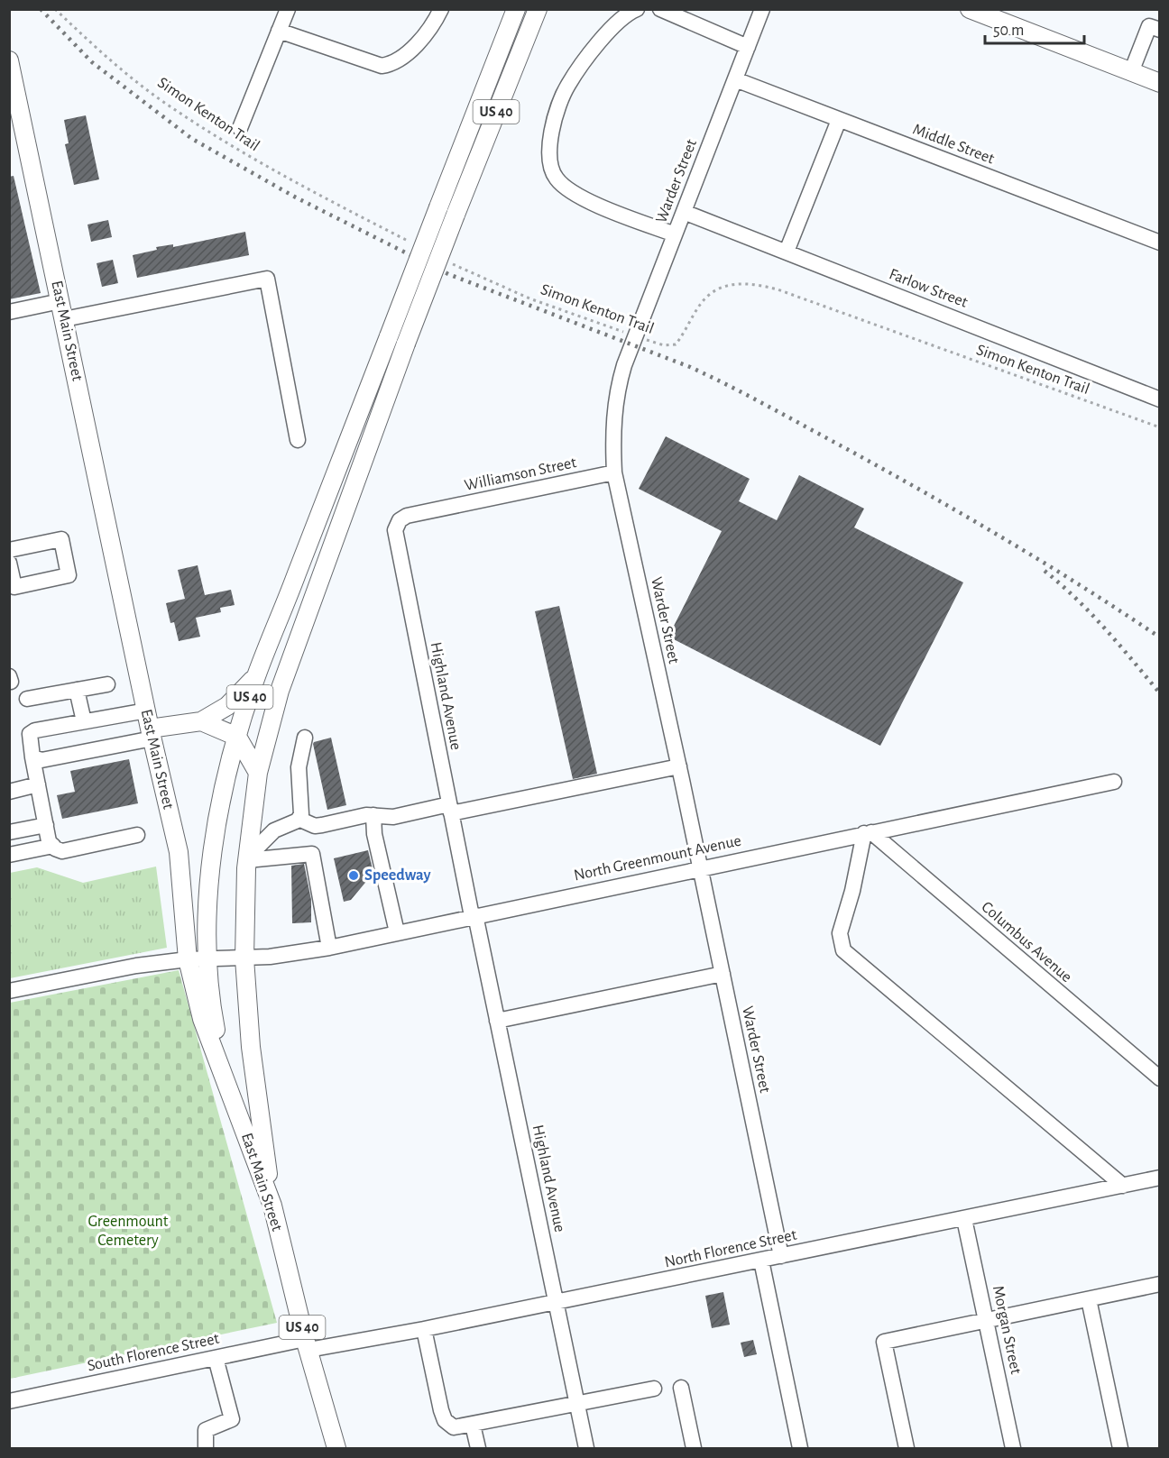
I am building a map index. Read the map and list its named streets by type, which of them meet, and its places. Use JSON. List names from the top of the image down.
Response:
{
  "streets": {
    "main road": ["US 40", "East Main Street"],
    "street": [
      "Middle Street",
      "Warder Street",
      "Farlow Street",
      "Williamson Street",
      "Highland Avenue",
      "North Greenmount Avenue",
      "Columbus Avenue",
      "North Florence Street",
      "Morgan Street",
      "South Florence Street"
    ],
    "path": ["Simon Kenton Trail"]
  },
  "crossings": [
    ["US 40", "East Main Street"],
    ["US 40", "North Greenmount Avenue"],
    ["Simon Kenton Trail", "Warder Street"],
    ["Middle Street", "Warder Street"],
    ["Warder Street", "Farlow Street"],
    ["Warder Street", "Williamson Street"],
    ["Warder Street", "North Greenmount Avenue"],
    ["Warder Street", "North Florence Street"],
    ["East Main Street", "North Greenmount Avenue"],
    ["East Main Street", "North Florence Street"],
    ["East Main Street", "South Florence Street"],
    ["Williamson Street", "Highland Avenue"],
    ["Highland Avenue", "North Greenmount Avenue"],
    ["Highland Avenue", "North Florence Street"],
    ["North Greenmount Avenue", "Columbus Avenue"],
    ["North Florence Street", "Morgan Street"],
    ["North Florence Street", "South Florence Street"]
  ],
  "parks": ["Greenmount Cemetery"],
  "places": ["Speedway"],
  "scale_bar": "50 m"
}
